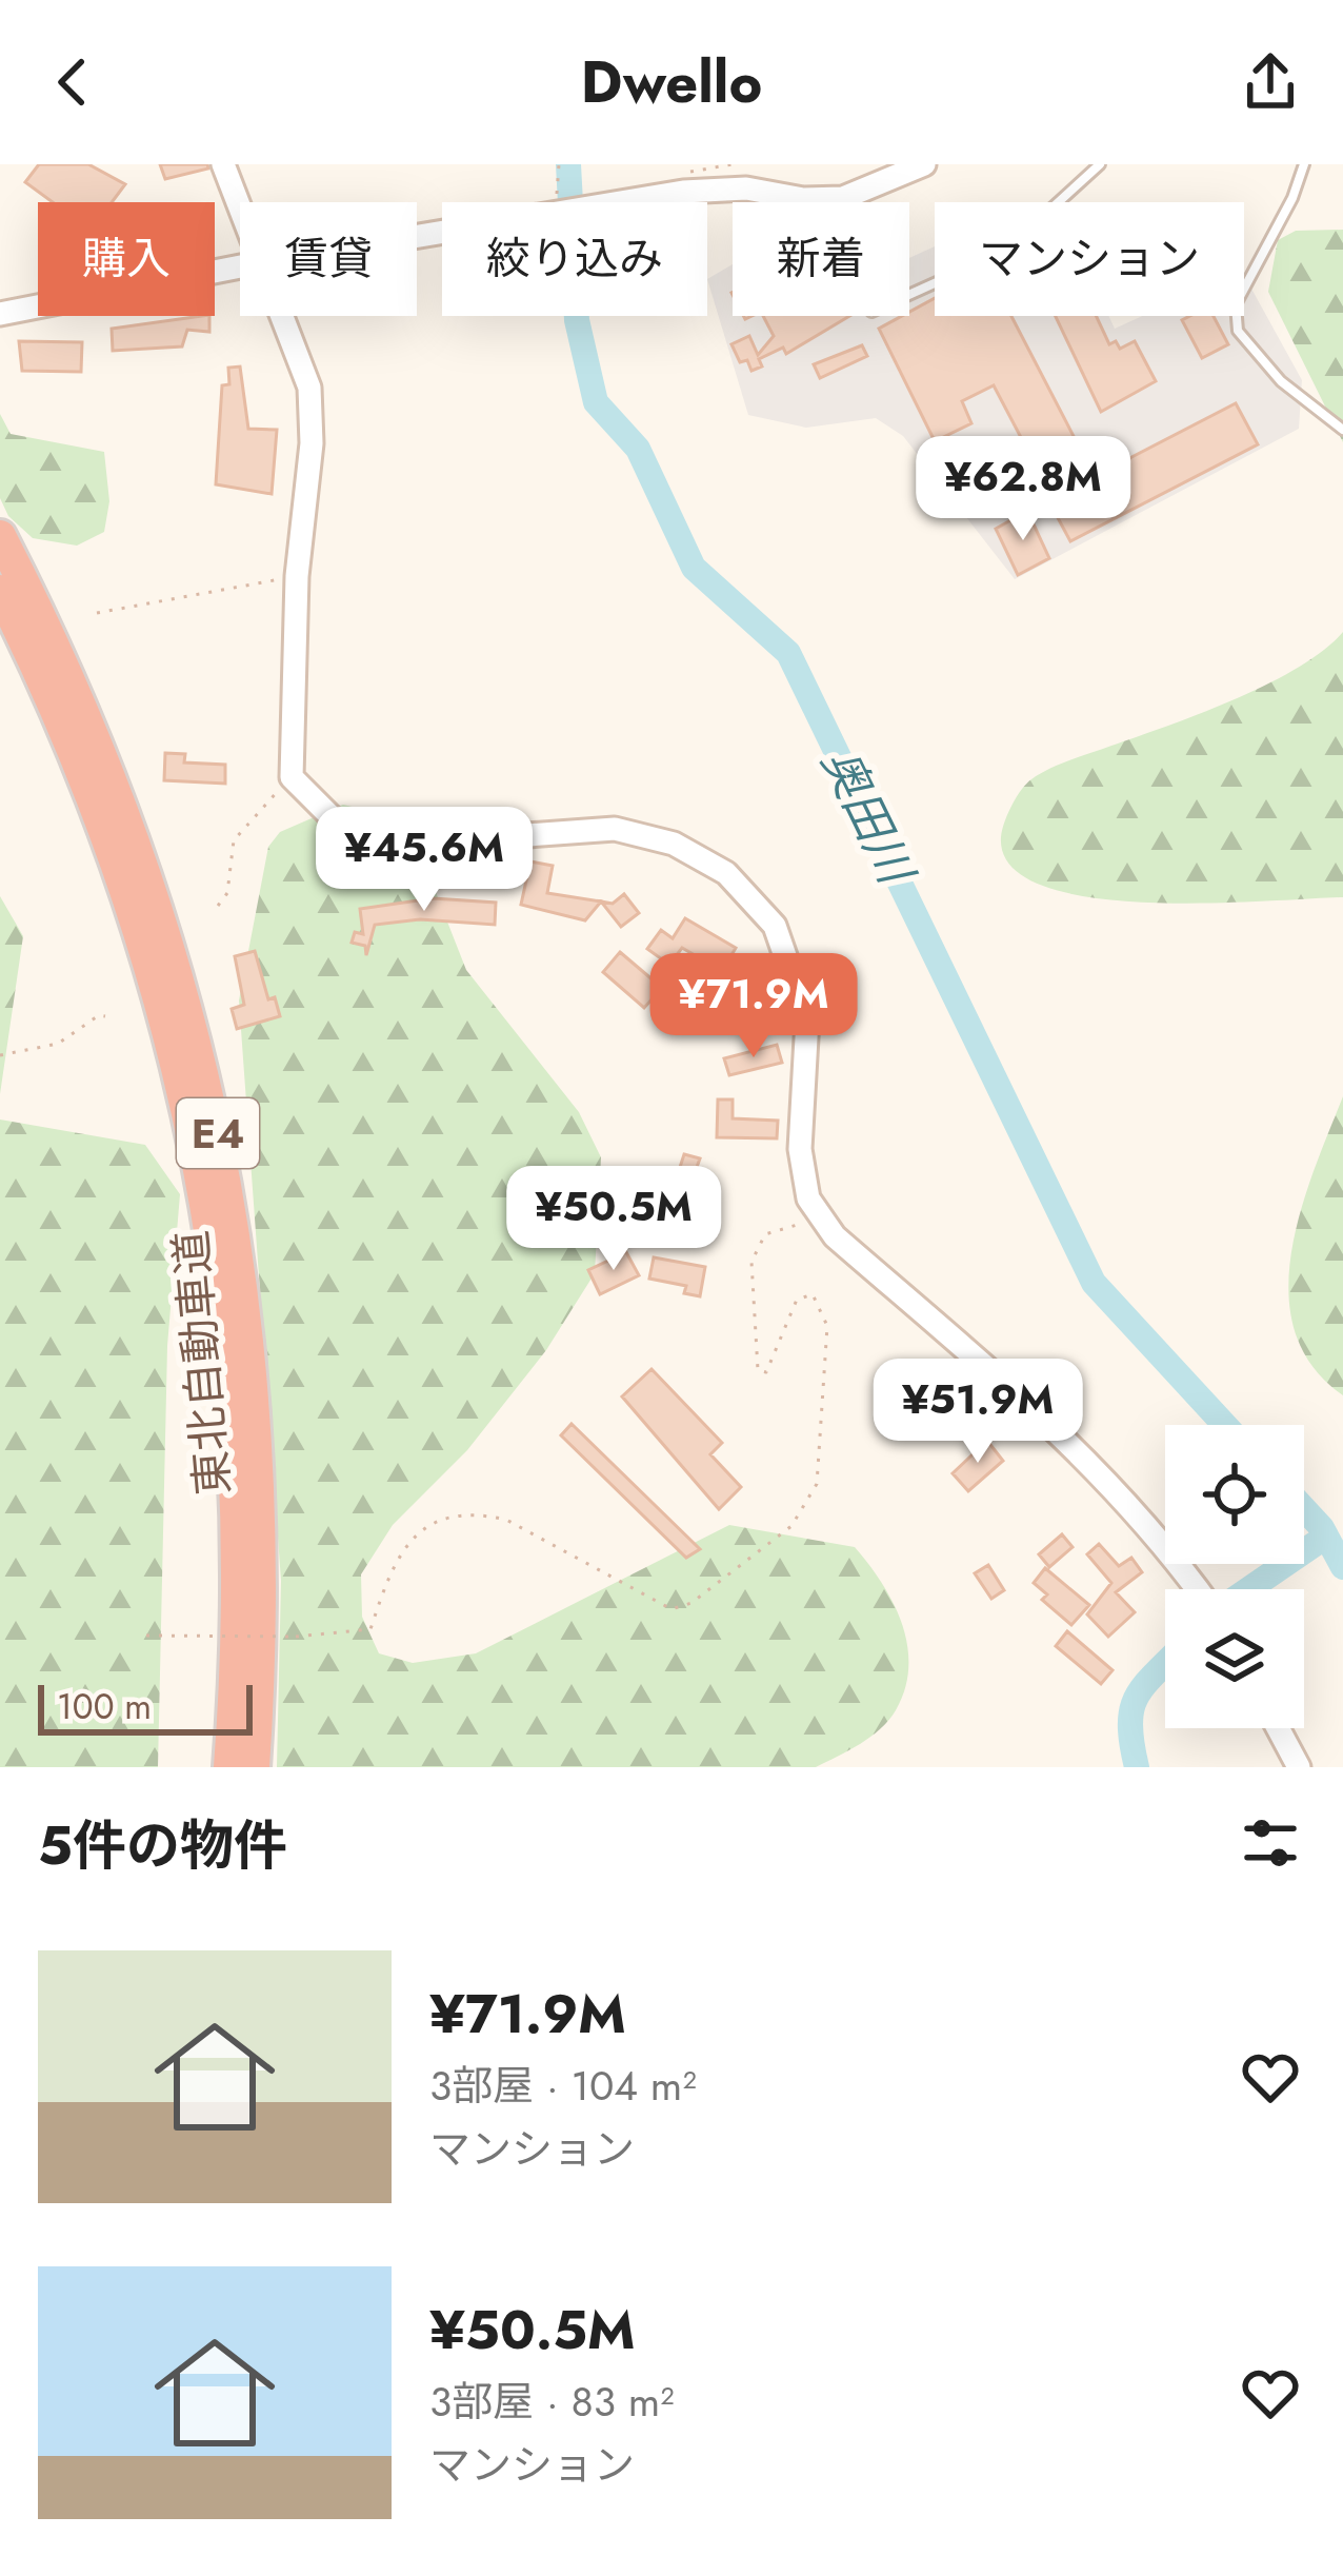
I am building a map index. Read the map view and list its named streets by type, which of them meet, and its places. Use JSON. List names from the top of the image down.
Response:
{
  "streets": {
    "highway": ["E4", "東北自動車道"]
  },
  "water": ["奥田川"],
  "scale_bar": "100 m",
  "page": {
    "header": "Dwello",
    "chip": [
      "購入",
      "賃貸",
      "絞り込み",
      "新着",
      "マンション"
    ],
    "price": [
      "¥62.8M",
      "¥45.6M",
      "¥71.9M",
      "¥50.5M",
      "¥51.9M"
    ],
    "scale": "100 m",
    "heading": "5件の物件",
    "list": [
      {
        "name": "¥71.9M",
        "note": "3部屋 · 104 m² · マンション"
      },
      {
        "name": "¥50.5M",
        "note": "3部屋 · 83 m² · マンション"
      }
    ]
  }
}
